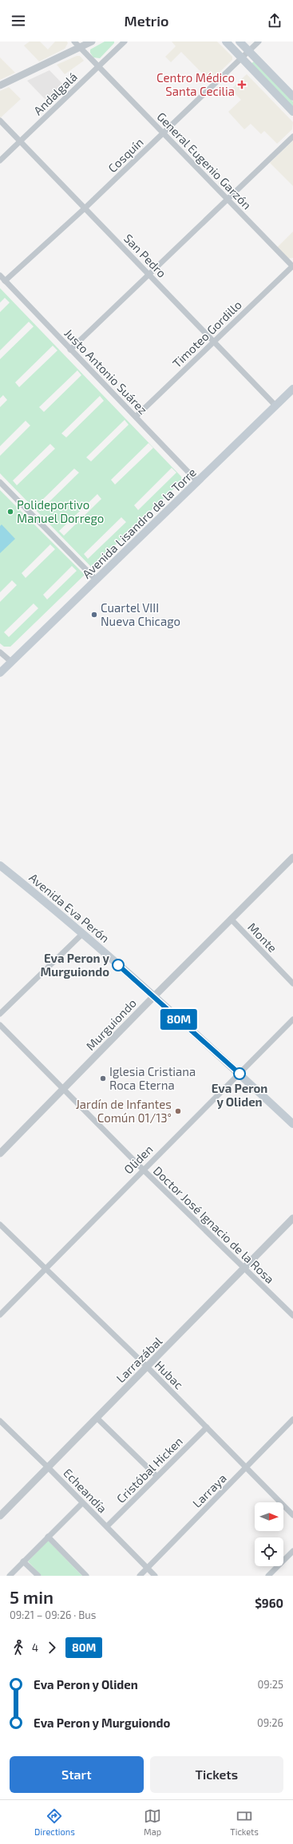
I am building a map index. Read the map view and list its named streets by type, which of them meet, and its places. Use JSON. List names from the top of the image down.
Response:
{
  "streets": {
    "main road": ["Avenida Lisandro de la Torre", "Avenida Eva Perón"],
    "street": [
      "Andalgalá",
      "Cosquín",
      "General Eugenio Garzón",
      "San Pedro",
      "Timoteo Gordillo",
      "Justo Antonio Suárez",
      "Monte",
      "Murguiondo",
      "Oliden",
      "Doctor José Ignacio de la Rosa",
      "Larrazábal",
      "Hubac",
      "Cristóbal Hicken",
      "Echeandía",
      "Larraya"
    ]
  },
  "crossings": [
    ["Andalgalá", "General Eugenio Garzón"],
    ["Andalgalá", "San Pedro"],
    ["Cosquín", "General Eugenio Garzón"],
    ["Cosquín", "San Pedro"],
    ["Cosquín", "Justo Antonio Suárez"],
    ["General Eugenio Garzón", "Timoteo Gordillo"],
    ["San Pedro", "Timoteo Gordillo"],
    ["San Pedro", "Avenida Lisandro de la Torre"],
    ["Timoteo Gordillo", "Justo Antonio Suárez"],
    ["Justo Antonio Suárez", "Avenida Lisandro de la Torre"],
    ["Avenida Eva Perón", "Murguiondo"],
    ["Avenida Eva Perón", "Oliden"],
    ["Monte", "Murguiondo"],
    ["Murguiondo", "Doctor José Ignacio de la Rosa"],
    ["Oliden", "Doctor José Ignacio de la Rosa"],
    ["Oliden", "Hubac"],
    ["Doctor José Ignacio de la Rosa", "Larrazábal"],
    ["Larrazábal", "Hubac"],
    ["Larrazábal", "Echeandía"],
    ["Hubac", "Cristóbal Hicken"],
    ["Hubac", "Larraya"],
    ["Cristóbal Hicken", "Echeandía"],
    ["Echeandía", "Larraya"]
  ],
  "places": {
    "health": ["Centro Médico Santa Cecilia"],
    "other": [
      "Polideportivo Manuel Dorrego",
      "Cuartel VIII Nueva Chicago",
      "Eva Peron y Murguiondo",
      "Eva Peron y Oliden",
      "Iglesia Cristiana Roca Eterna",
      "Jardín de Infantes Común 01/13°"
    ]
  },
  "lines": ["bus line 80M"],
  "north": "right",
  "page": {
    "header": "Metrio",
    "on_map": "80M",
    "heading": ["5 min", "09:21 – 09:26 · Bus", "$960"],
    "legs": ["4", "80M"],
    "list": [
      {
        "name": "Eva Peron y Oliden",
        "value": "09:25"
      },
      {
        "name": "Eva Peron y Murguiondo",
        "value": "09:26"
      }
    ],
    "buttons": ["Start", "Tickets"],
    "tabs": ["Directions", "Map", "Tickets"]
  }
}
